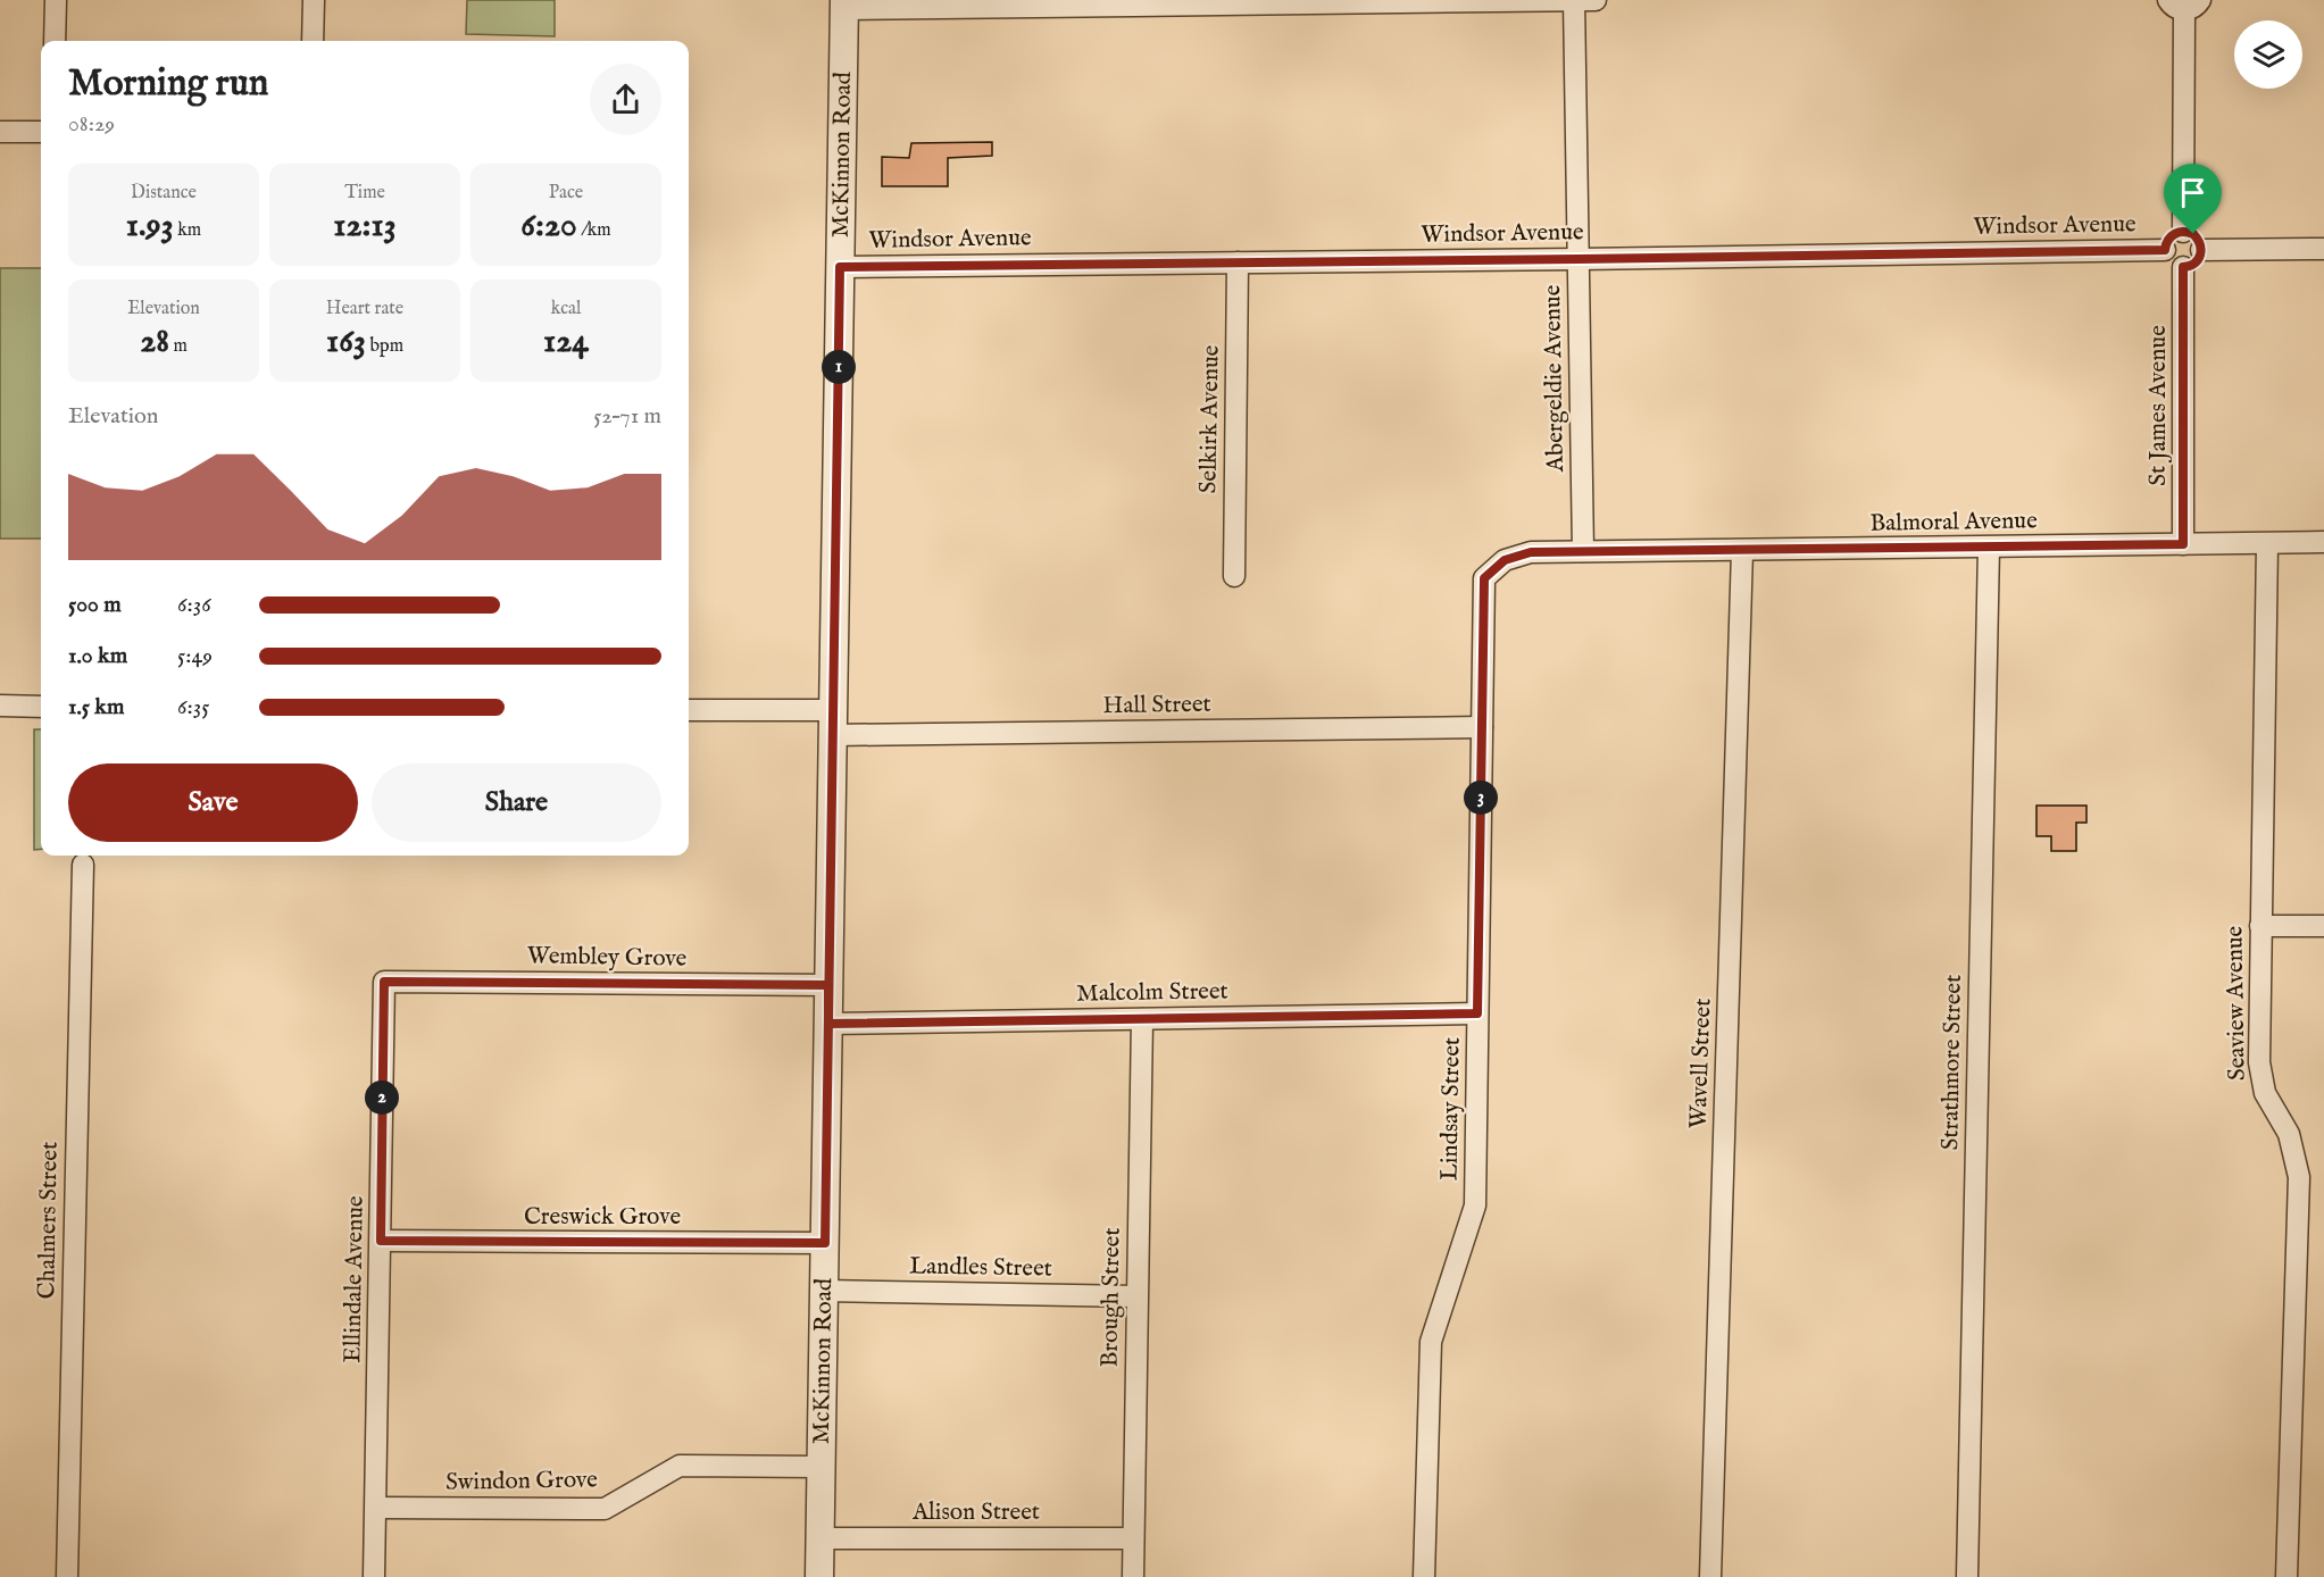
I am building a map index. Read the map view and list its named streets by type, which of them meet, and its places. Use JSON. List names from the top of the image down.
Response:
{
  "streets": {
    "street": [
      "McKinnon Road",
      "Windsor Avenue",
      "Abergeldie Avenue",
      "St James Avenue",
      "Selkirk Avenue",
      "Balmoral Avenue",
      "Hall Street",
      "Wembley Grove",
      "Malcolm Street",
      "Seaview Avenue",
      "Strathmore Street",
      "Wavell Street",
      "Lindsay Street",
      "Creswick Grove",
      "Chalmers Street",
      "Landles Street",
      "Ellindale Avenue",
      "Brough Street",
      "Swindon Grove",
      "Alison Street"
    ]
  },
  "crossings": [
    ["McKinnon Road", "Windsor Avenue"],
    ["McKinnon Road", "Hall Street"],
    ["McKinnon Road", "Wembley Grove"],
    ["McKinnon Road", "Malcolm Street"],
    ["McKinnon Road", "Creswick Grove"],
    ["McKinnon Road", "Landles Street"],
    ["McKinnon Road", "Swindon Grove"],
    ["McKinnon Road", "Alison Street"],
    ["Windsor Avenue", "Abergeldie Avenue"],
    ["Windsor Avenue", "St James Avenue"],
    ["Windsor Avenue", "Selkirk Avenue"],
    ["Abergeldie Avenue", "Balmoral Avenue"],
    ["Abergeldie Avenue", "Lindsay Street"],
    ["St James Avenue", "Balmoral Avenue"],
    ["Balmoral Avenue", "Seaview Avenue"],
    ["Balmoral Avenue", "Strathmore Street"],
    ["Balmoral Avenue", "Wavell Street"],
    ["Balmoral Avenue", "Lindsay Street"],
    ["Hall Street", "Lindsay Street"],
    ["Wembley Grove", "Ellindale Avenue"],
    ["Malcolm Street", "Lindsay Street"],
    ["Malcolm Street", "Brough Street"],
    ["Creswick Grove", "Ellindale Avenue"],
    ["Landles Street", "Brough Street"],
    ["Ellindale Avenue", "Swindon Grove"],
    ["Brough Street", "Alison Street"]
  ],
  "page": {
    "heading": ["Morning run", "08:29"],
    "stats": [
      ["Distance", "1.93 km"],
      ["Time", "12:13"],
      ["Pace", "6:20 /km"],
      ["Elevation", "28 m"],
      ["Heart rate", "163 bpm"],
      ["kcal", "124"]
    ],
    "pins": ["1", "3", "2"],
    "chart": ["Elevation", "52–71 m"],
    "list": [
      {
        "name": "500 m",
        "note": "6:36"
      },
      {
        "name": "1.0 km",
        "note": "5:49"
      },
      {
        "name": "1.5 km",
        "note": "6:35"
      }
    ],
    "buttons": ["Save", "Share"]
  }
}
